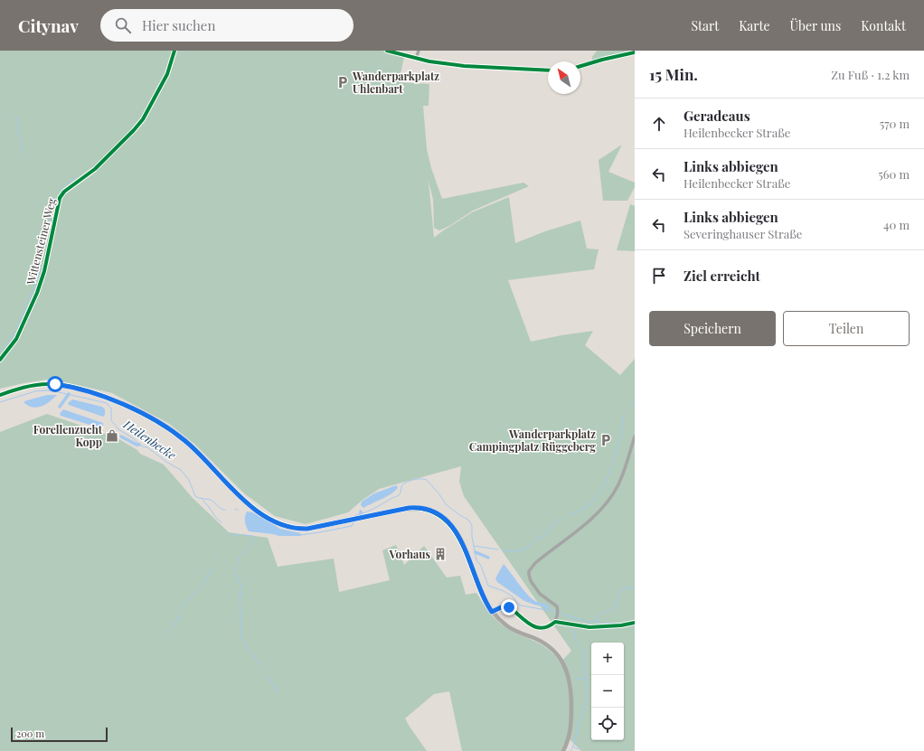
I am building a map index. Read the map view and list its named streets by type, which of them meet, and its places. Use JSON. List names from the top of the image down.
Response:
{
  "streets": {
    "street": ["Wittensteiner Weg"]
  },
  "water": ["Heilenbecke"],
  "places": {
    "parking": ["Wanderparkplatz Uhlenbart", "Wanderparkplatz Campingplatz Rüggeberg"],
    "shop": ["Forellenzucht Kopp"],
    "building": ["Vorhaus"]
  },
  "scale_bar": "200 m",
  "north": "top left",
  "page": {
    "header": "Citynav",
    "search": "Hier suchen",
    "nav": [
      "Start",
      "Karte",
      "Über uns",
      "Kontakt"
    ],
    "heading": ["15 Min.", "Zu Fuß · 1.2 km"],
    "list": [
      ["Geradeaus", "Heilenbecker Straße", "570 m"],
      ["Links abbiegen", "Heilenbecker Straße", "560 m"],
      ["Links abbiegen", "Severinghauser Straße", "40 m"],
      "Ziel erreicht"
    ],
    "buttons": ["Speichern", "Teilen"],
    "map_buttons": ["+", "−"],
    "scale": "200 m"
  }
}
